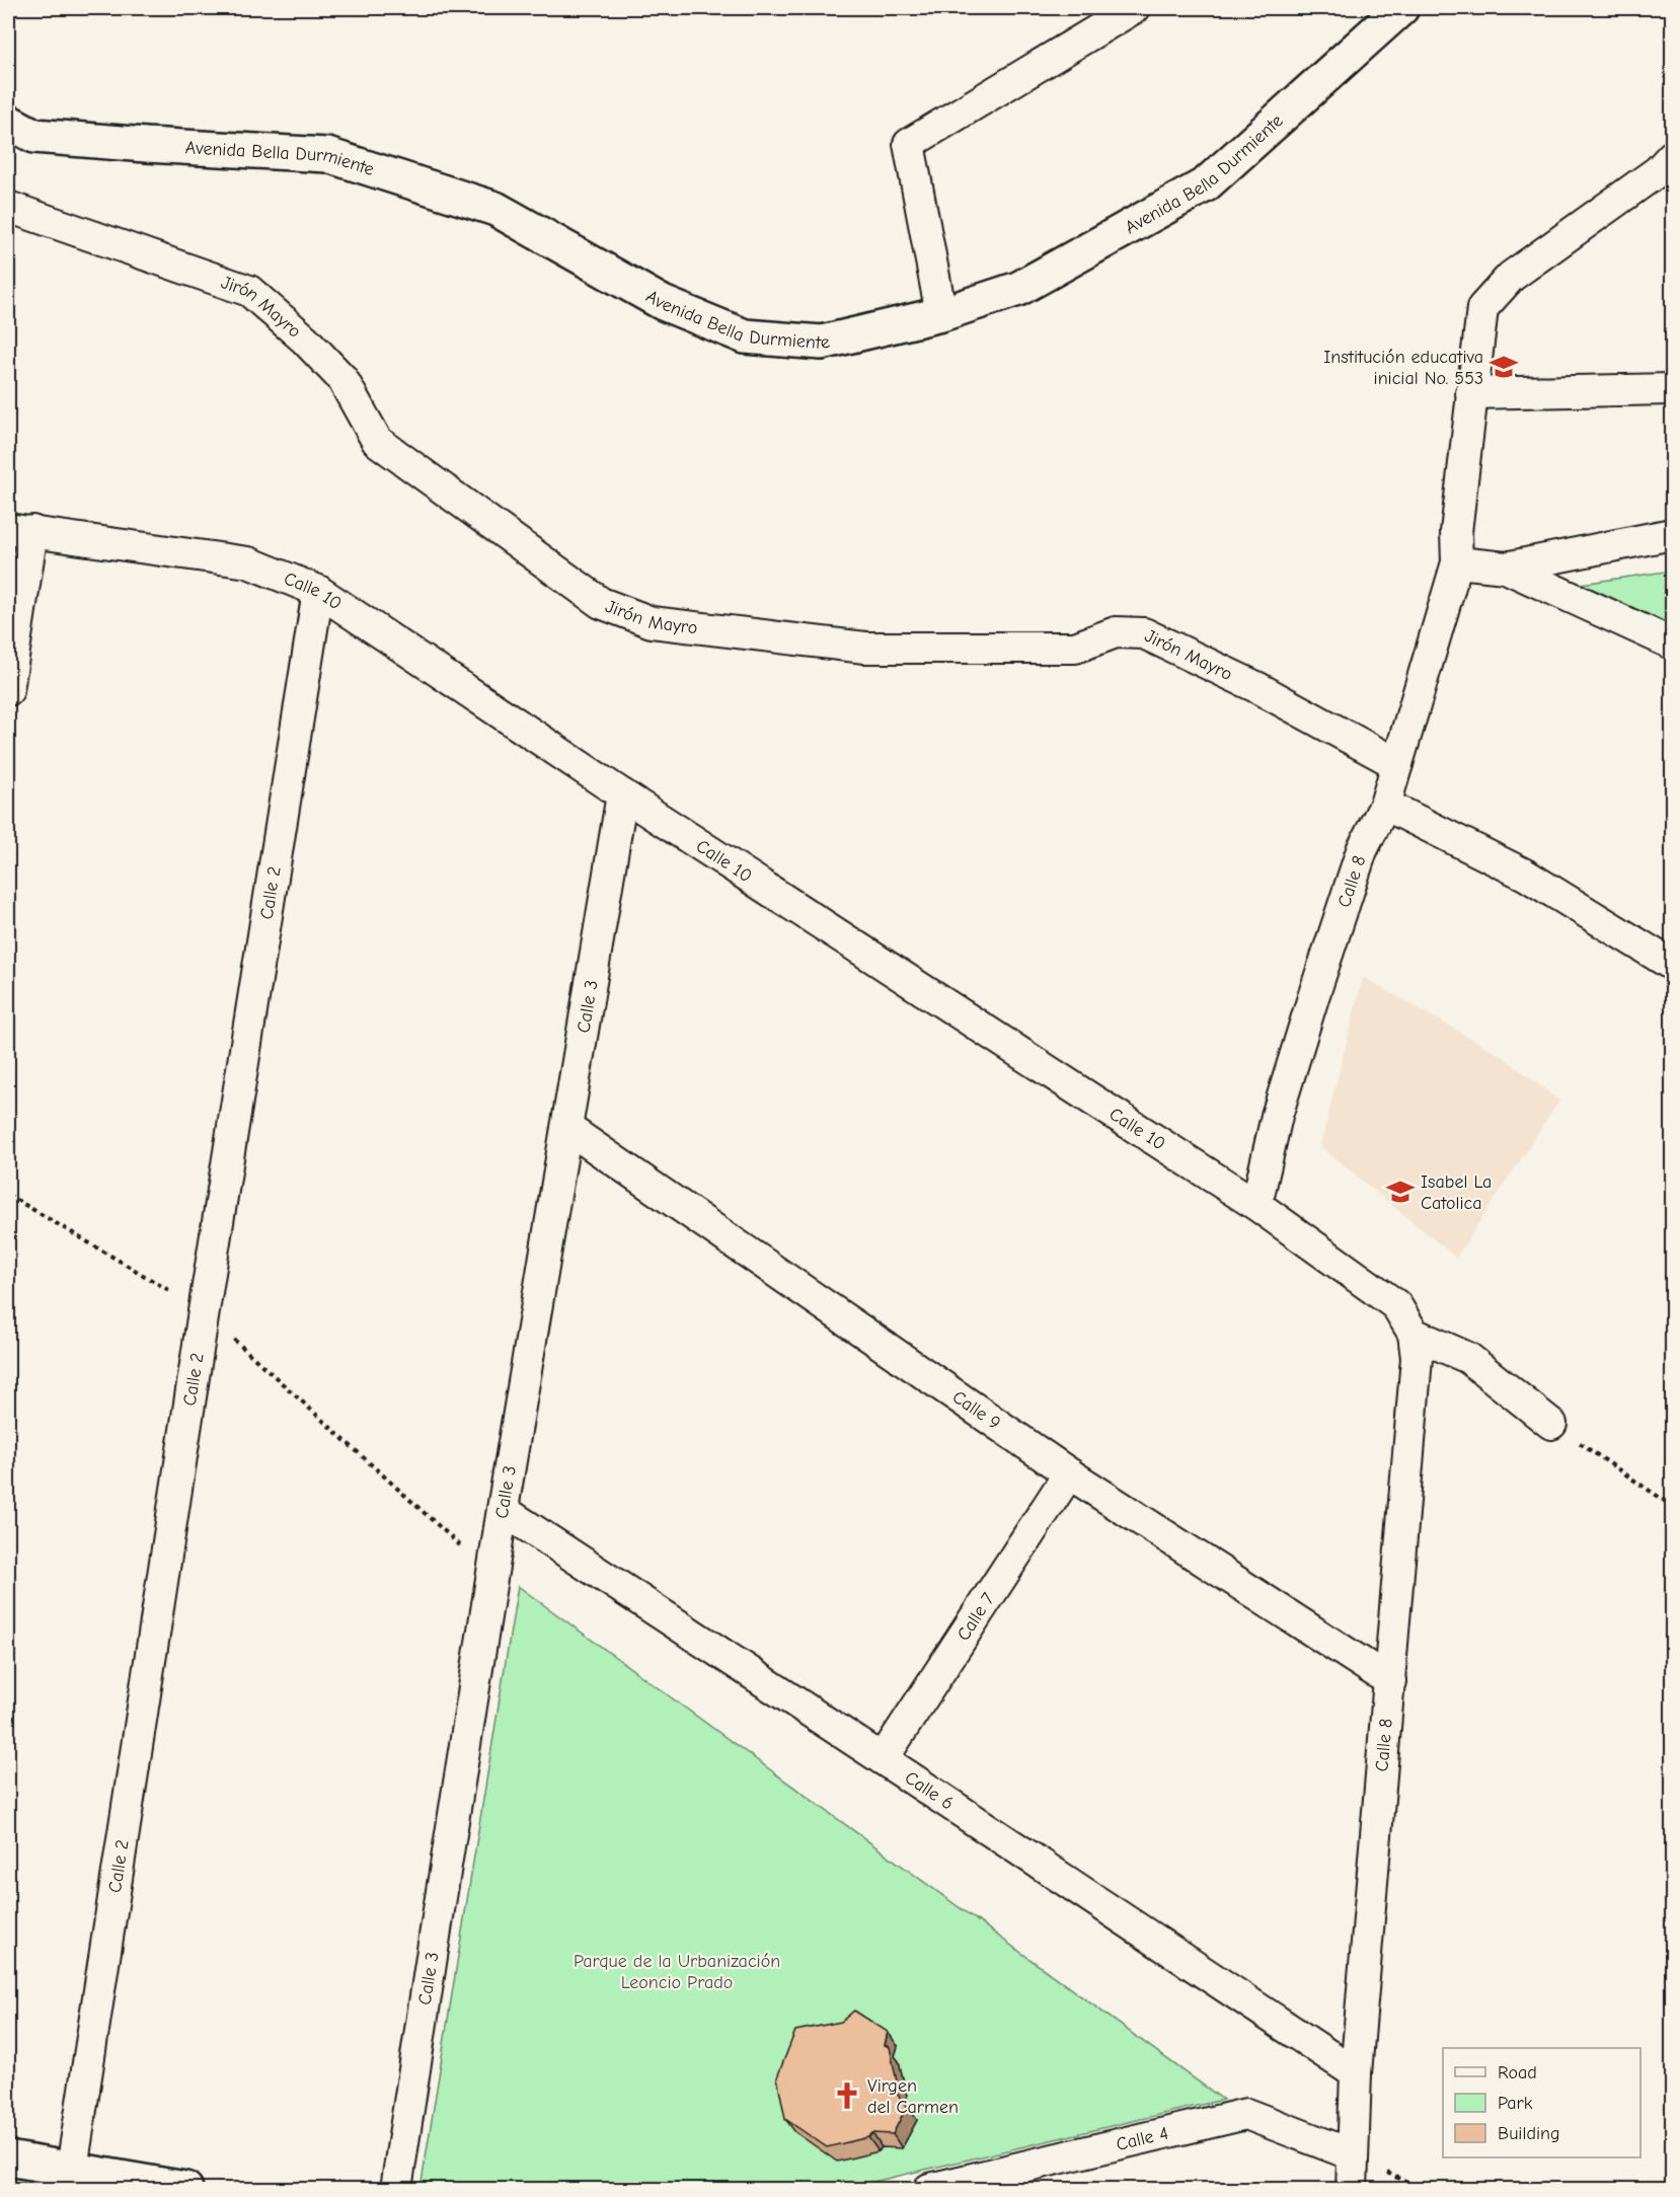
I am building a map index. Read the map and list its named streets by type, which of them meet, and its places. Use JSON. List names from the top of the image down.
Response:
{
  "streets": {
    "street": [
      "Avenida Bella Durmiente",
      "Jirón Mayro",
      "Calle 10",
      "Calle 8",
      "Calle 2",
      "Calle 3",
      "Calle 9",
      "Calle 7",
      "Calle 6",
      "Calle 4"
    ]
  },
  "crossings": [
    ["Jirón Mayro", "Calle 8"],
    ["Calle 10", "Calle 8"],
    ["Calle 10", "Calle 2"],
    ["Calle 10", "Calle 3"],
    ["Calle 8", "Calle 9"],
    ["Calle 8", "Calle 6"],
    ["Calle 8", "Calle 4"],
    ["Calle 3", "Calle 9"],
    ["Calle 3", "Calle 6"],
    ["Calle 9", "Calle 7"],
    ["Calle 7", "Calle 6"]
  ],
  "parks": ["Parque de la Urbanización Leoncio Prado"],
  "places": {
    "school or university": ["Institución educativa inicial No. 553", "Isabel La Catolica"],
    "church": ["Virgen del Carmen"]
  },
  "legend": ["Road", "Park", "Building"]
}
